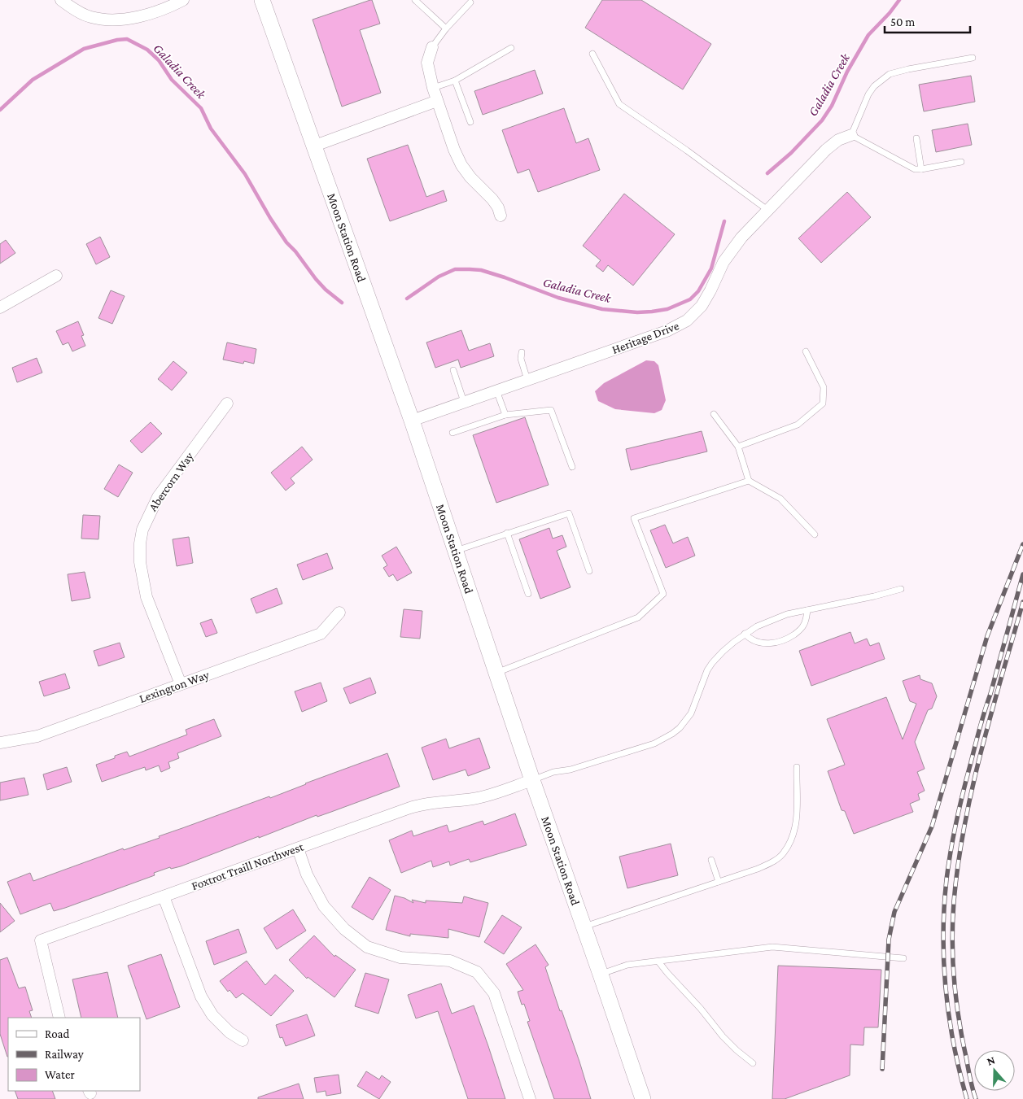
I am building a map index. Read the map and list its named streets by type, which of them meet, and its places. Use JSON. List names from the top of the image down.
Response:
{
  "streets": {
    "street": [
      "Moon Station Road",
      "Heritage Drive",
      "Abercorn Way",
      "Lexington Way",
      "Foxtrot Traill Northwest"
    ]
  },
  "crossings": [
    ["Moon Station Road", "Heritage Drive"],
    ["Moon Station Road", "Foxtrot Traill Northwest"],
    ["Abercorn Way", "Lexington Way"]
  ],
  "water": ["Galadia Creek"],
  "legend": ["Road", "Railway", "Water"],
  "scale_bar": "50 m",
  "north": "top"
}
